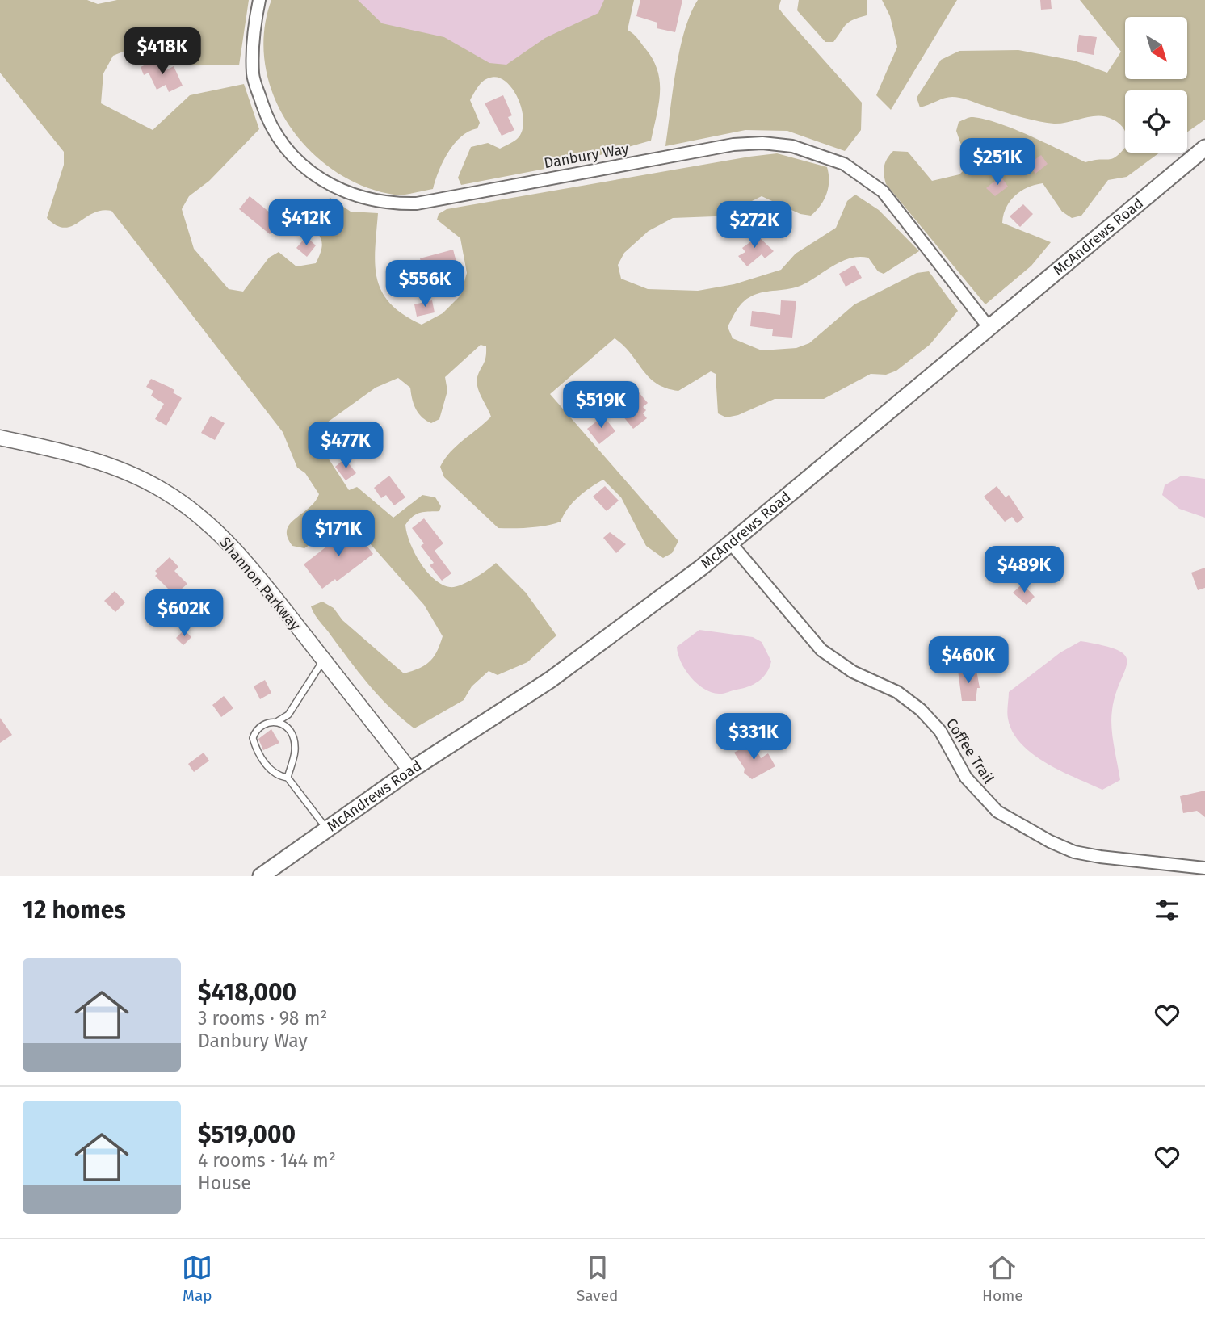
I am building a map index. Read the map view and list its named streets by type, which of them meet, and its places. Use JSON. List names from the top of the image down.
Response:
{
  "streets": {
    "main road": ["McAndrews Road"],
    "street": ["Danbury Way", "Shannon Parkway", "Coffee Trail"]
  },
  "crossings": [
    ["Danbury Way", "McAndrews Road"],
    ["McAndrews Road", "Shannon Parkway"],
    ["McAndrews Road", "Coffee Trail"]
  ],
  "north": "bottom right",
  "page": {
    "price": [
      "$418K",
      "$251K",
      "$412K",
      "$272K",
      "$556K",
      "$519K",
      "$477K",
      "$171K",
      "$489K",
      "$602K",
      "$460K",
      "$331K"
    ],
    "heading": "12 homes",
    "list": [
      {
        "name": "$418,000",
        "note": "3 rooms · 98 m² · Danbury Way"
      },
      {
        "name": "$519,000",
        "note": "4 rooms · 144 m² · House"
      }
    ],
    "tabs": ["Map", "Saved", "Home"]
  }
}
